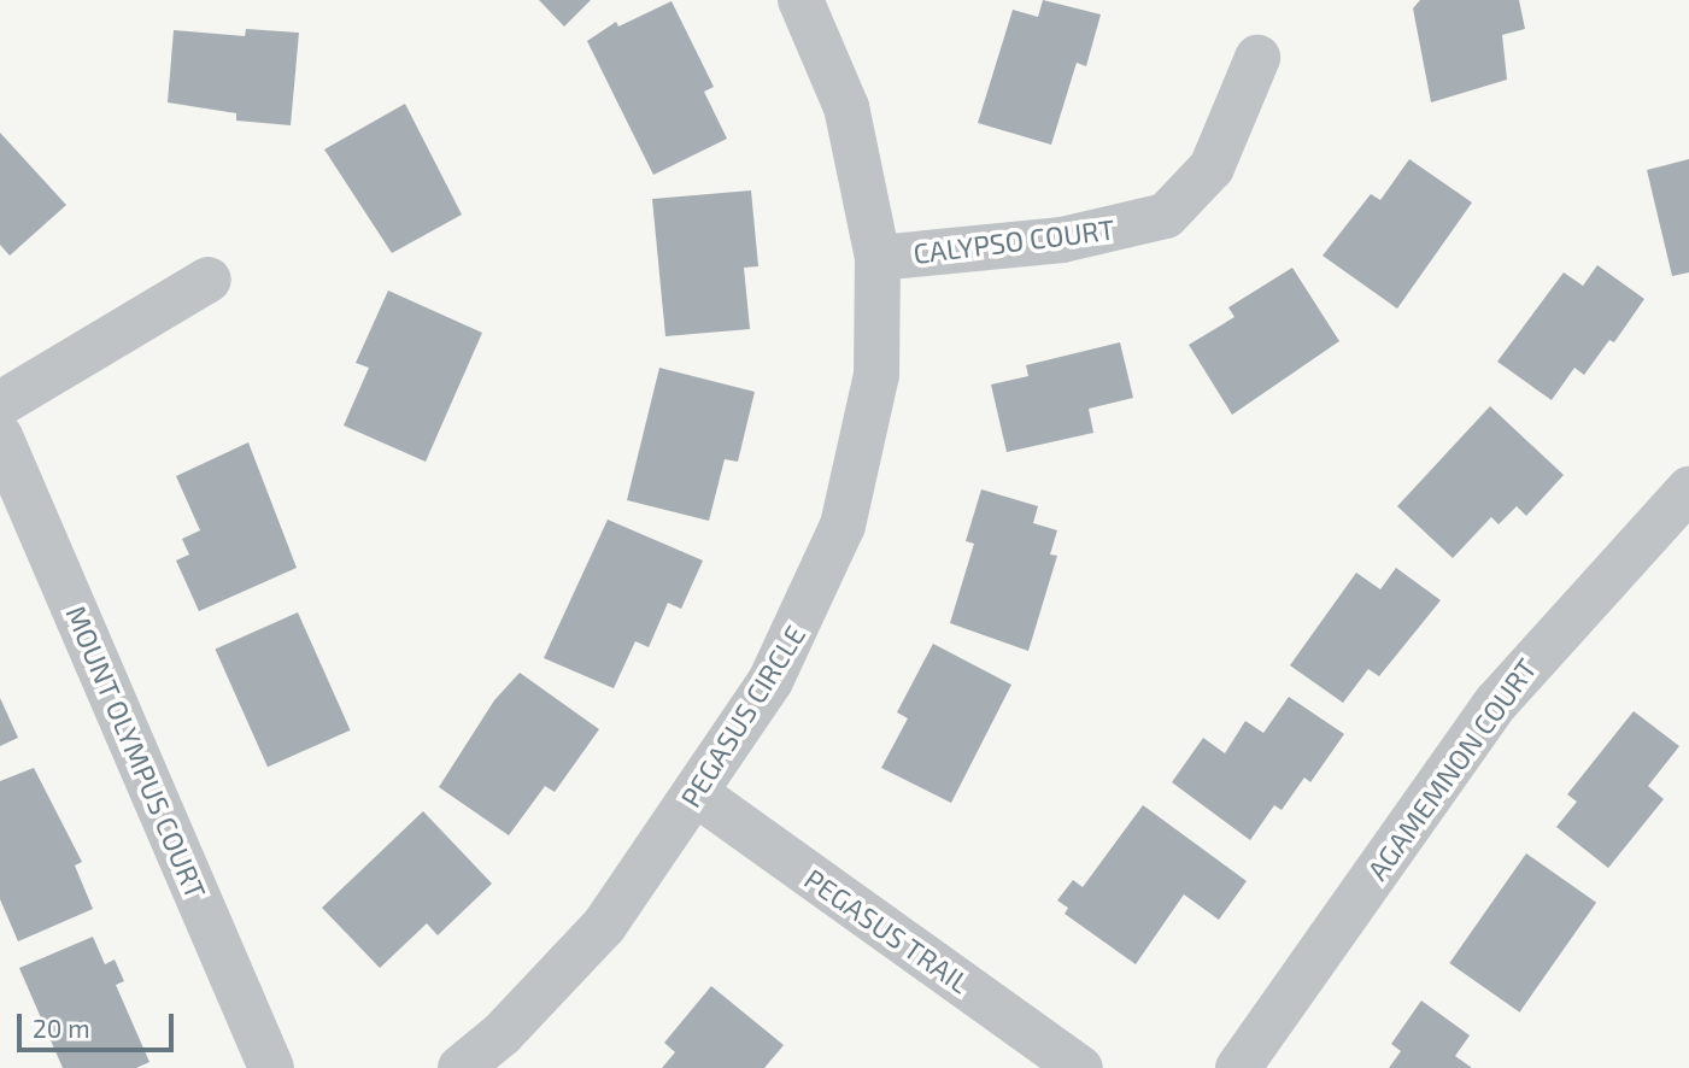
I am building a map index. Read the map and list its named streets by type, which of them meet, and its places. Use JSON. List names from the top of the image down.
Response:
{
  "streets": {
    "street": [
      "CALYPSO COURT",
      "PEGASUS CIRCLE",
      "MOUNT OLYMPUS COURT",
      "AGAMEMNON COURT",
      "PEGASUS TRAIL"
    ]
  },
  "crossings": [
    ["CALYPSO COURT", "PEGASUS CIRCLE"],
    ["PEGASUS CIRCLE", "PEGASUS TRAIL"]
  ],
  "scale_bar": "20 m"
}
